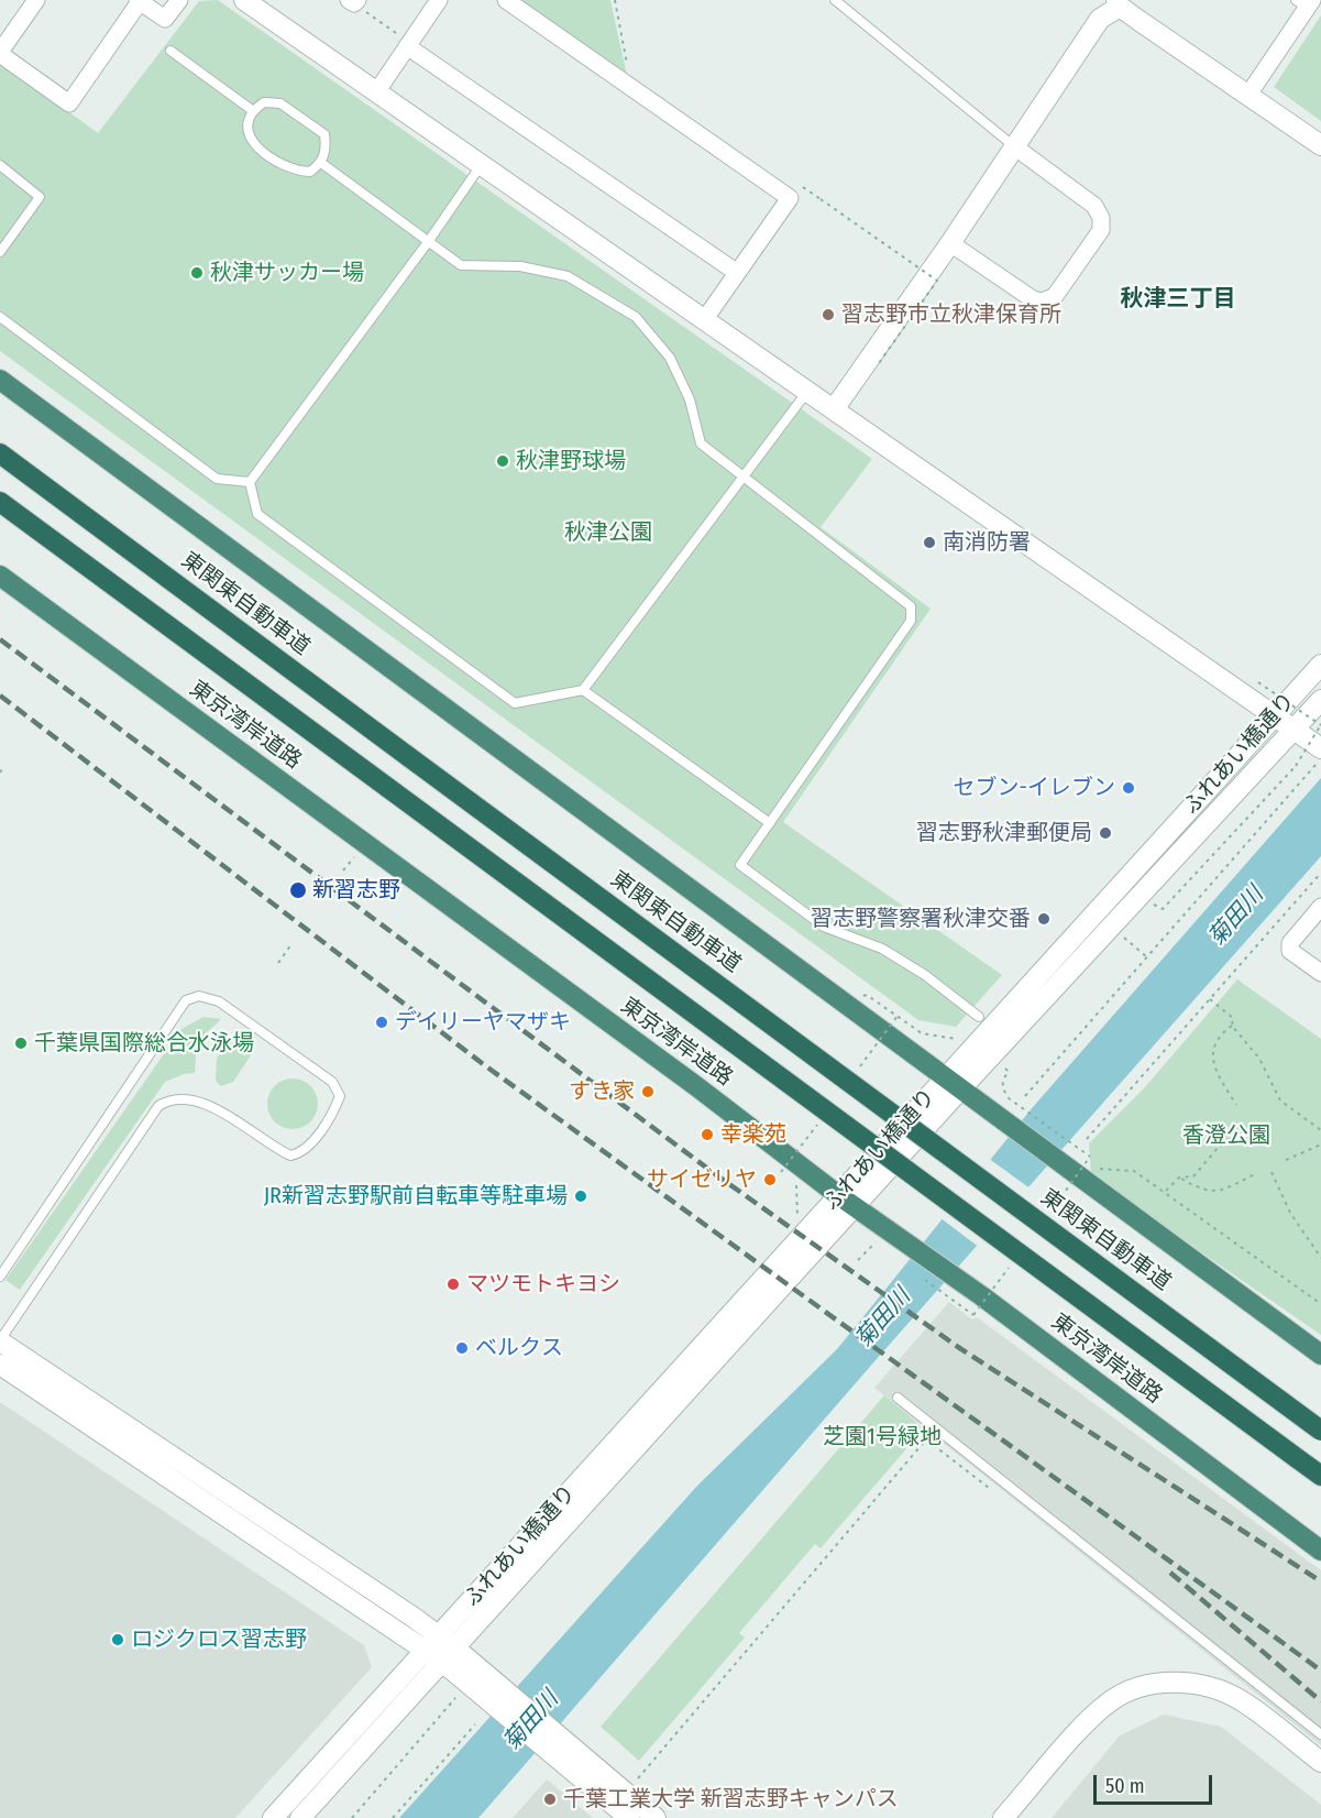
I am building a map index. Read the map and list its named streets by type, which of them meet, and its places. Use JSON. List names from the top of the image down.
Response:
{
  "streets": {
    "highway": ["東関東自動車道", "東京湾岸道路"],
    "street": ["ふれあい橋通り"]
  },
  "crossings": [
    ["東京湾岸道路", "ふれあい橋通り"]
  ],
  "districts": ["秋津三丁目"],
  "water": ["菊田川"],
  "parks": ["秋津公園", "香澄公園", "芝園1号緑地"],
  "places": [
    "秋津サッカー場",
    "習志野市立秋津保育所",
    "秋津野球場",
    "南消防署",
    "セブン-イレブン",
    "習志野秋津郵便局",
    "新習志野",
    "習志野警察署秋津交番",
    "デイリーヤマザキ",
    "千葉県国際総合水泳場",
    "すき家",
    "幸楽苑",
    "サイゼリヤ",
    "JR新習志野駅前自転車等駐車場",
    "マツモトキヨシ",
    "ベルクス",
    "ロジクロス習志野",
    "千葉工業大学 新習志野キャンパス"
  ],
  "scale_bar": "50 m"
}
